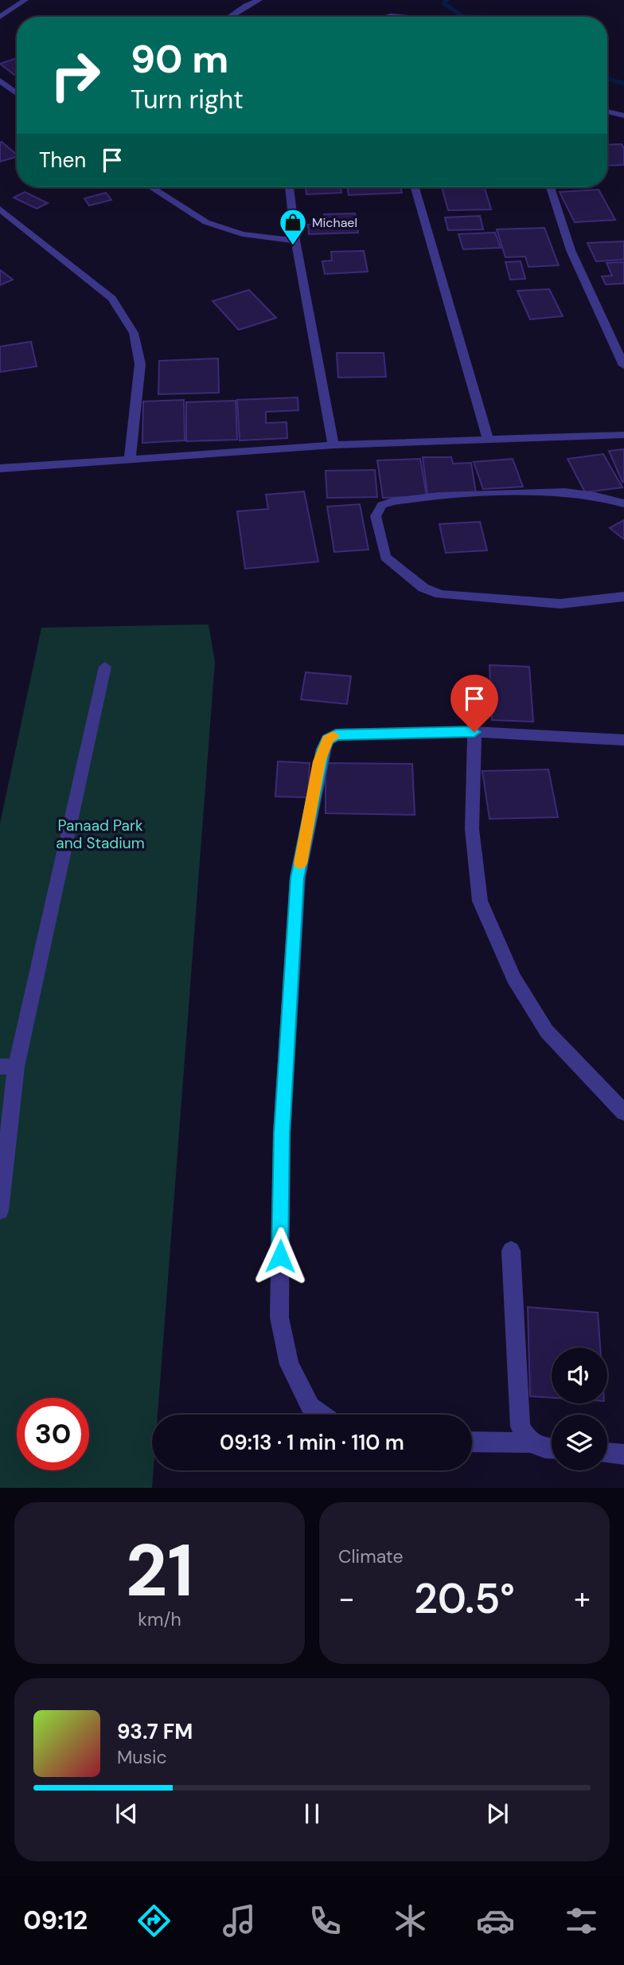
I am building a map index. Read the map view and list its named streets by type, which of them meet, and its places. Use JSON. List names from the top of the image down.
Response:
{
  "parks": ["Panaad Park and Stadium"],
  "places": {
    "shop": ["Michael"]
  },
  "page": {
    "turn": ["90 m", "Turn right"],
    "then": "Then",
    "limit": "30",
    "trip": "09:13 · 1 min · 110 m",
    "tile": [
      ["21", "km/h"],
      "Climate"
    ],
    "heat": ["−", "20.5°", "+"],
    "song": ["93.7 FM", "Music"],
    "tabs": "09:12"
  }
}
